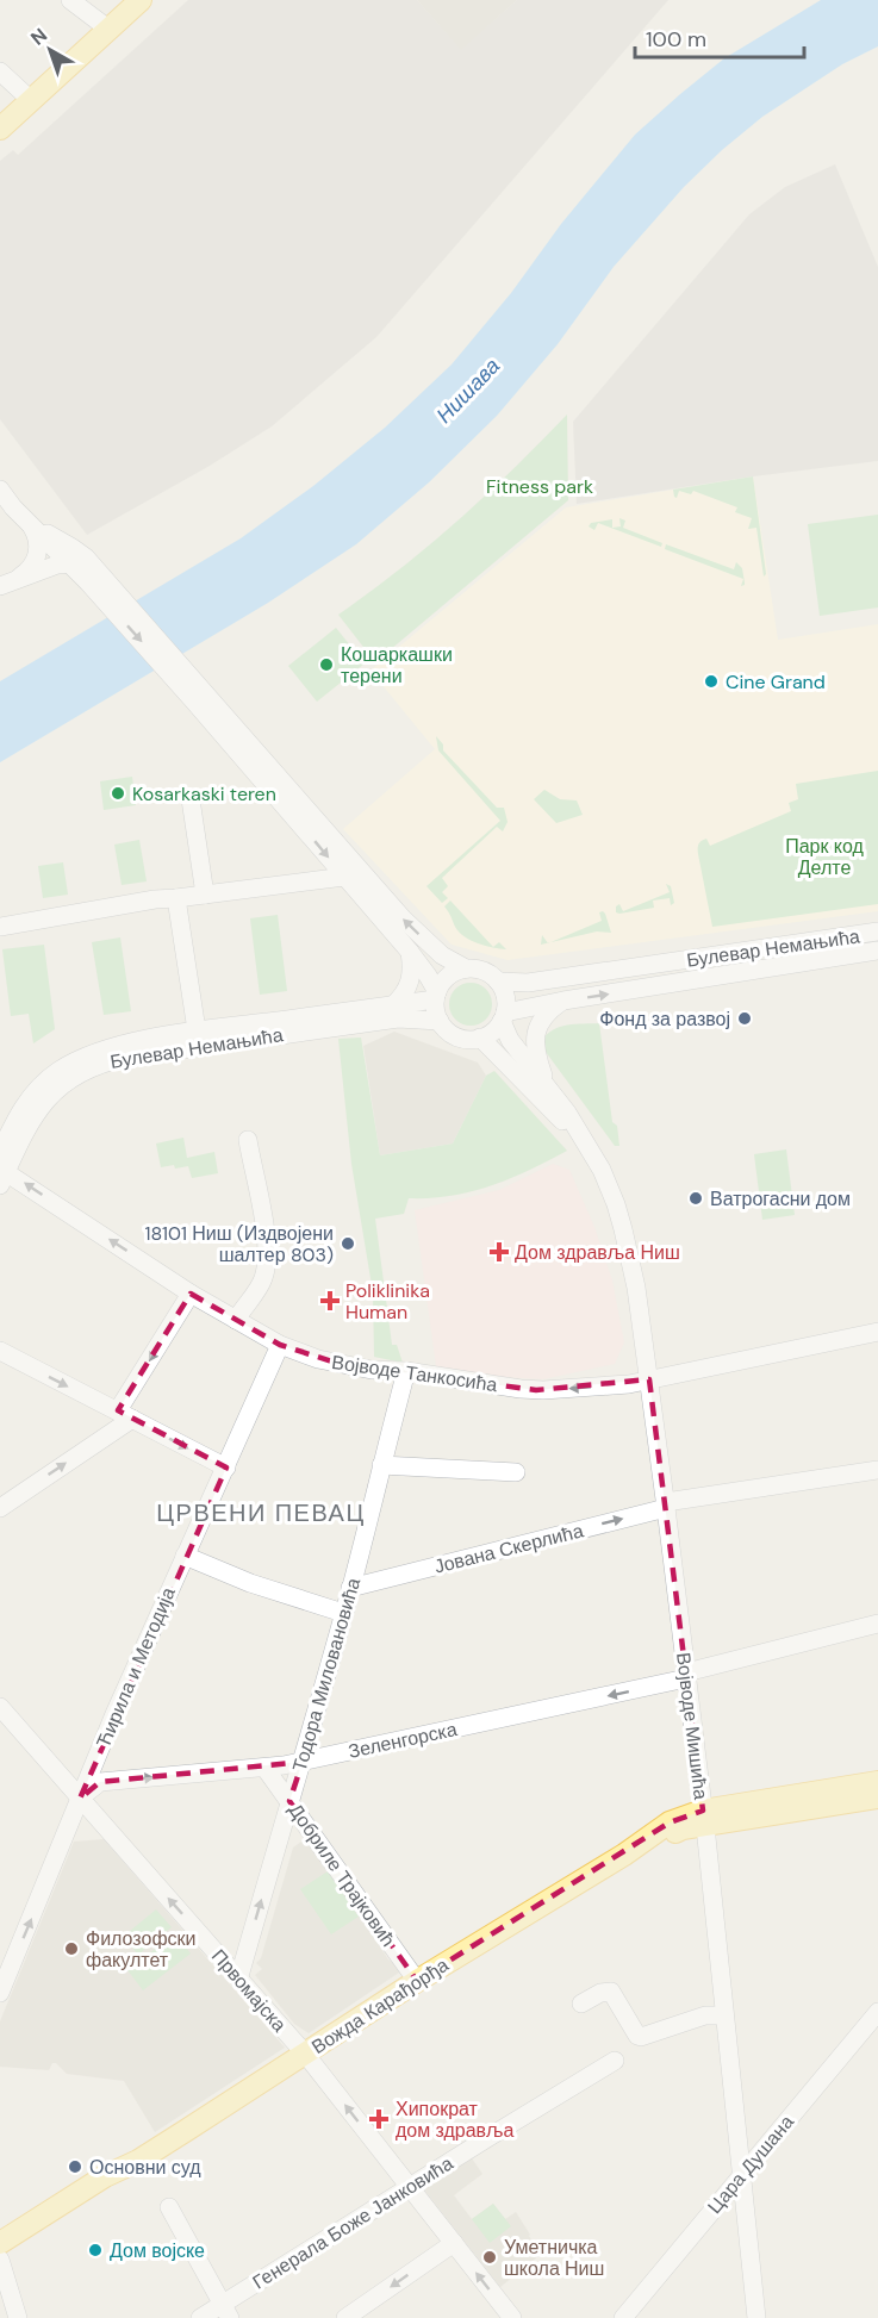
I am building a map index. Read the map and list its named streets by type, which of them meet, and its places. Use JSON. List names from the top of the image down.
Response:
{
  "streets": {
    "main road": ["Вожда Карађорђа"],
    "street": [
      "Булевар Немањића",
      "Војводе Танкосића",
      "Јована Скерлића",
      "Ћирила и Методија",
      "Тодора Миловановића",
      "Војводе Мишића",
      "Зеленгорска",
      "Добриле Трајковић",
      "Првомајска",
      "Цара Душана",
      "Генерала Боже Јанковића"
    ]
  },
  "crossings": [
    ["Булевар Немањића", "Војводе Танкосића"],
    ["Булевар Немањића", "Војводе Мишића"],
    ["Војводе Танкосића", "Ћирила и Методија"],
    ["Војводе Танкосића", "Тодора Миловановића"],
    ["Војводе Танкосића", "Војводе Мишића"],
    ["Јована Скерлића", "Тодора Миловановића"],
    ["Јована Скерлића", "Војводе Мишића"],
    ["Ћирила и Методија", "Зеленгорска"],
    ["Ћирила и Методија", "Првомајска"],
    ["Тодора Миловановића", "Зеленгорска"],
    ["Тодора Миловановића", "Добриле Трајковић"],
    ["Тодора Миловановића", "Првомајска"],
    ["Војводе Мишића", "Зеленгорска"],
    ["Војводе Мишића", "Вожда Карађорђа"],
    ["Војводе Мишића", "Цара Душана"],
    ["Зеленгорска", "Добриле Трајковић"],
    ["Зеленгорска", "Првомајска"],
    ["Добриле Трајковић", "Вожда Карађорђа"],
    ["Првомајска", "Вожда Карађорђа"],
    ["Првомајска", "Генерала Боже Јанковића"]
  ],
  "one_way": ["Првомајска"],
  "districts": ["ЦРВЕНИ ПЕВАЦ"],
  "water": ["Нишава"],
  "parks": ["Fitness park", "Парк код Делте"],
  "places": {
    "other": [
      "Кошаркашки терени",
      "Cine Grand",
      "Kosarkaski teren",
      "Фонд за развој",
      "Ватрогасни дом",
      "18101 Ниш (Издвојени шалтер 803)",
      "Филозофски факултет",
      "Основни суд",
      "Дом војске",
      "Уметничка школа Ниш"
    ],
    "health": ["Дом здравља Ниш", "Poliklinika Human", "Хипократ дом здравља"]
  },
  "scale_bar": "100 m",
  "north": "top left"
}
